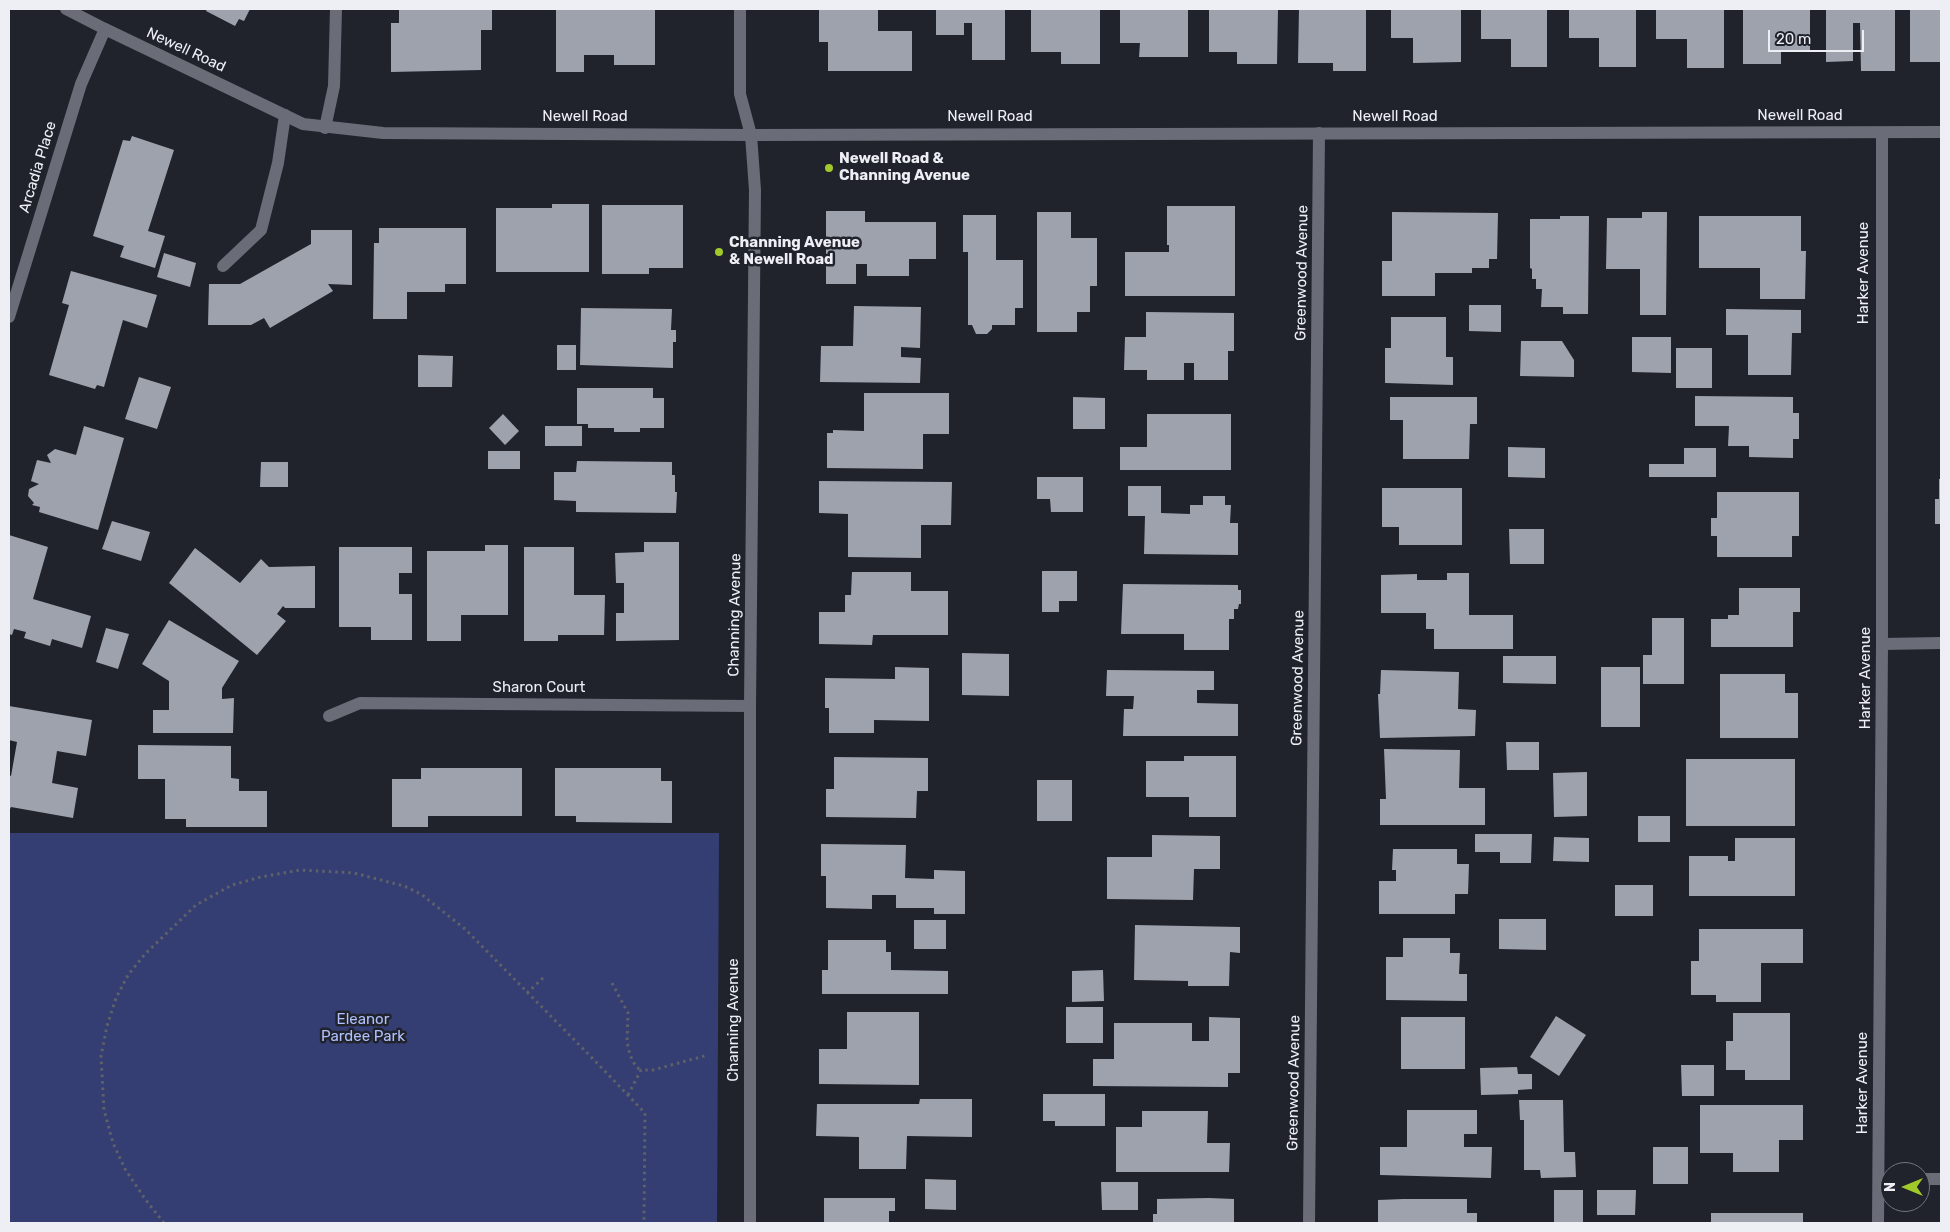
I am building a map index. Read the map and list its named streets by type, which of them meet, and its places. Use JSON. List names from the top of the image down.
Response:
{
  "streets": {
    "street": [
      "Newell Road",
      "Arcadia Place",
      "Greenwood Avenue",
      "Harker Avenue",
      "Channing Avenue",
      "Sharon Court"
    ]
  },
  "crossings": [
    ["Newell Road", "Arcadia Place"],
    ["Newell Road", "Greenwood Avenue"],
    ["Newell Road", "Harker Avenue"],
    ["Newell Road", "Channing Avenue"],
    ["Channing Avenue", "Sharon Court"]
  ],
  "parks": ["Eleanor Pardee Park"],
  "places": ["Newell Road & Channing Avenue", "Channing Avenue & Newell Road"],
  "scale_bar": "20 m",
  "north": "left"
}
